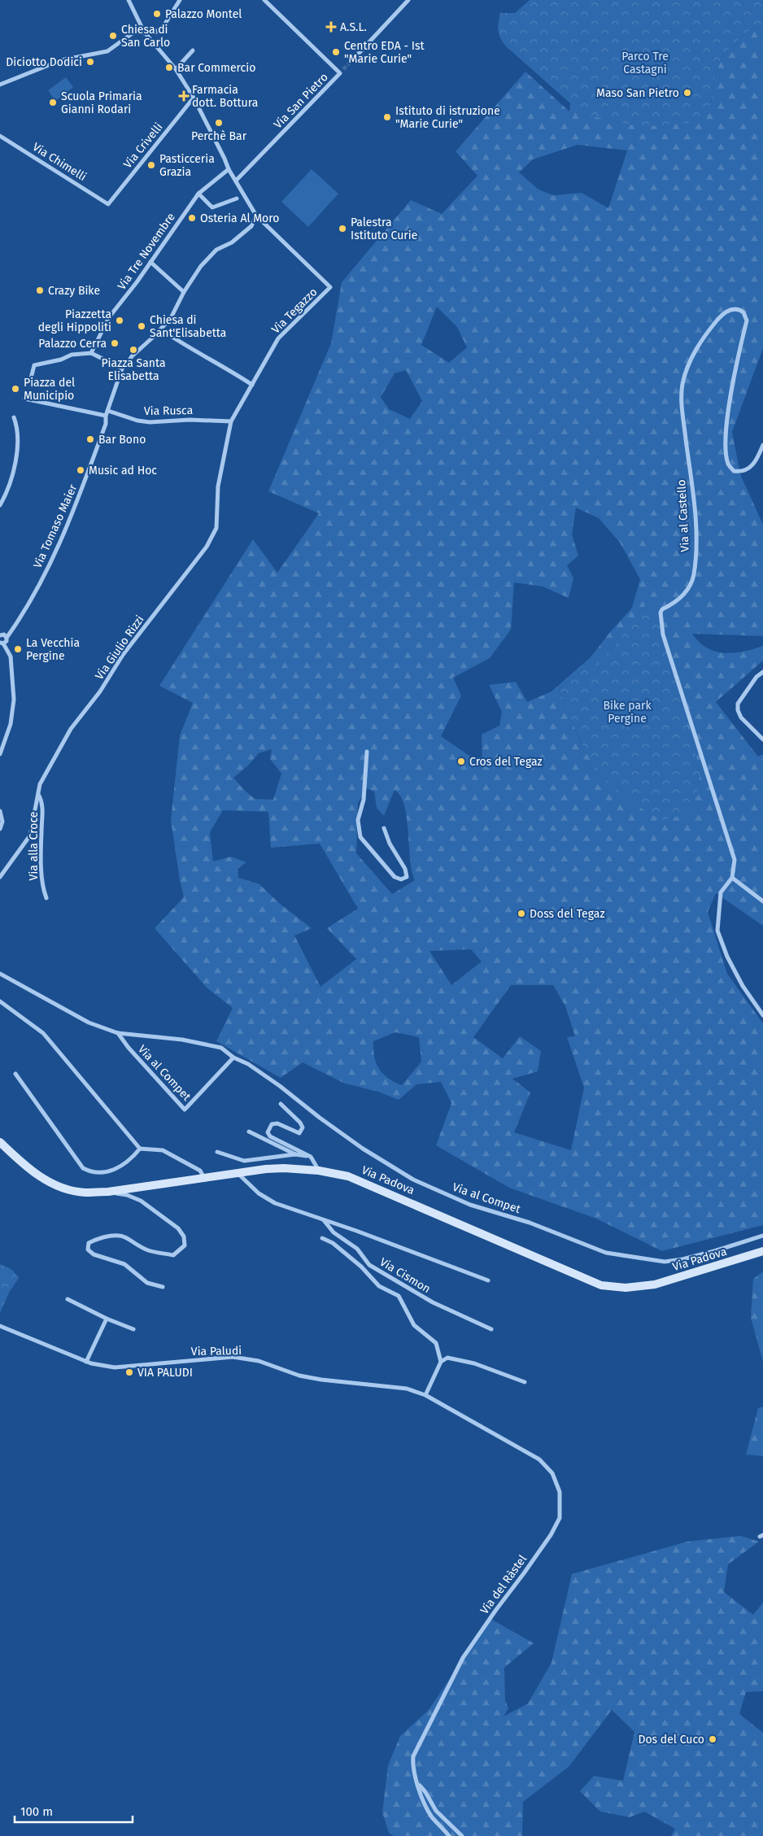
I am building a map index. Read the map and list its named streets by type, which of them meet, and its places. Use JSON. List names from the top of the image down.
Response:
{
  "streets": {
    "main road": ["Via Padova"],
    "street": [
      "Via San Pietro",
      "Via Crivelli",
      "Via Chimelli",
      "Via Tre Novembre",
      "Via Tegazzo",
      "Via Rusca",
      "Via al Castello",
      "Via Tomaso Maier",
      "Via Giulio Rizzi",
      "Via alla Croce",
      "Via al Compet",
      "Via Cismon",
      "Via Paludi",
      "Via del Ràstel"
    ]
  },
  "crossings": [
    ["Via San Pietro", "Via Tegazzo"],
    ["Via Crivelli", "Via Chimelli"],
    ["Via Crivelli", "Via Tegazzo"],
    ["Via Tre Novembre", "Via Tegazzo"],
    ["Via Tegazzo", "Via Rusca"],
    ["Via Tegazzo", "Via Giulio Rizzi"],
    ["Via Rusca", "Via Tomaso Maier"],
    ["Via Rusca", "Via Giulio Rizzi"],
    ["Via Giulio Rizzi", "Via alla Croce"],
    ["Via Padova", "Via Cismon"],
    ["Via Paludi", "Via del Ràstel"]
  ],
  "parks": ["Parco Tre Castagni", "Bike park Pergine"],
  "places": {
    "other": [
      "Palazzo Montel",
      "Chiesa di San Carlo",
      "Centro EDA - Ist \"Marie Curie\"",
      "Diciotto Dodici",
      "Bar Commercio",
      "Maso San Pietro",
      "Scuola Primaria Gianni Rodari",
      "Istituto di istruzione \"Marie Curie\"",
      "Perchè Bar",
      "Pasticceria Grazia",
      "Osteria Al Moro",
      "Palestra Istituto Curie",
      "Crazy Bike",
      "Piazzetta degli Hippoliti",
      "Chiesa di Sant'Elisabetta",
      "Palazzo Cerra",
      "Piazza Santa Elisabetta",
      "Piazza del Municipio",
      "Bar Bono",
      "Music ad Hoc",
      "La Vecchia Pergine",
      "Cros del Tegaz",
      "Doss del Tegaz",
      "VIA PALUDI",
      "Dos del Cuco"
    ],
    "health": ["A.S.L.", "Farmacia dott. Bottura"]
  },
  "scale_bar": "100 m"
}
